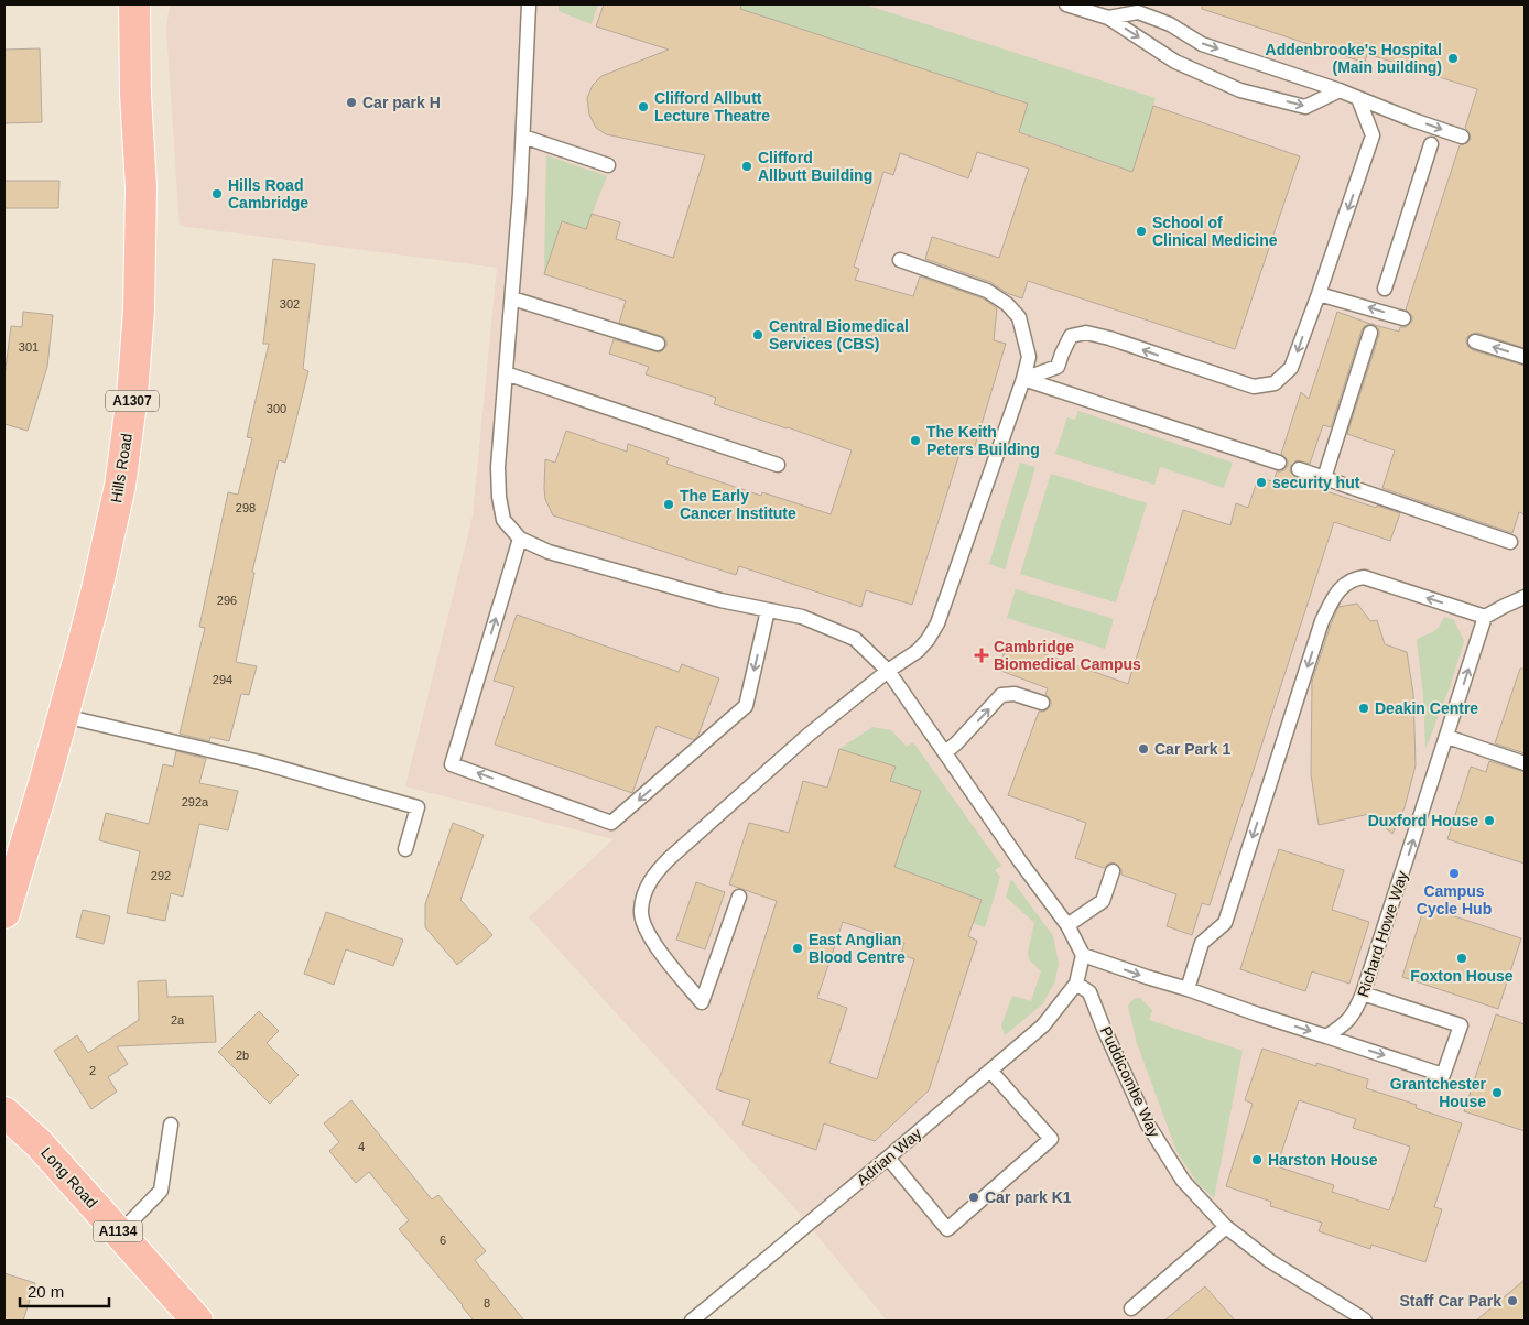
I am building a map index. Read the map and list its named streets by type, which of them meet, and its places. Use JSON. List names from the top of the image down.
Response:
{
  "streets": {
    "main road": [
      "A1307",
      "Hills Road",
      "Long Road",
      "A1134"
    ],
    "lane": ["Richard Howe Way", "Puddicombe Way", "Adrian Way"]
  },
  "crossings": [
    ["Puddicombe Way", "Adrian Way"]
  ],
  "one_way": ["Richard Howe Way"],
  "places": {
    "other": [
      "Addenbrooke's Hospital (Main building)",
      "Car park H",
      "Clifford Allbutt Lecture Theatre",
      "Clifford Allbutt Building",
      "Hills Road Cambridge",
      "School of Clinical Medicine",
      "Central Biomedical Services (CBS)",
      "The Keith Peters Building",
      "security hut",
      "The Early Cancer Institute",
      "Deakin Centre",
      "Car Park 1",
      "Duxford House",
      "Campus Cycle Hub",
      "East Anglian Blood Centre",
      "Foxton House",
      "Grantchester House",
      "Harston House",
      "Car park K1",
      "Staff Car Park"
    ],
    "health": ["Cambridge Biomedical Campus"]
  },
  "house_numbers": [
    "302",
    "301",
    "300",
    "298",
    "296",
    "294",
    "292a",
    "292",
    "2a",
    "2b",
    "2",
    "4",
    "6",
    "8"
  ],
  "scale_bar": "20 m"
}
